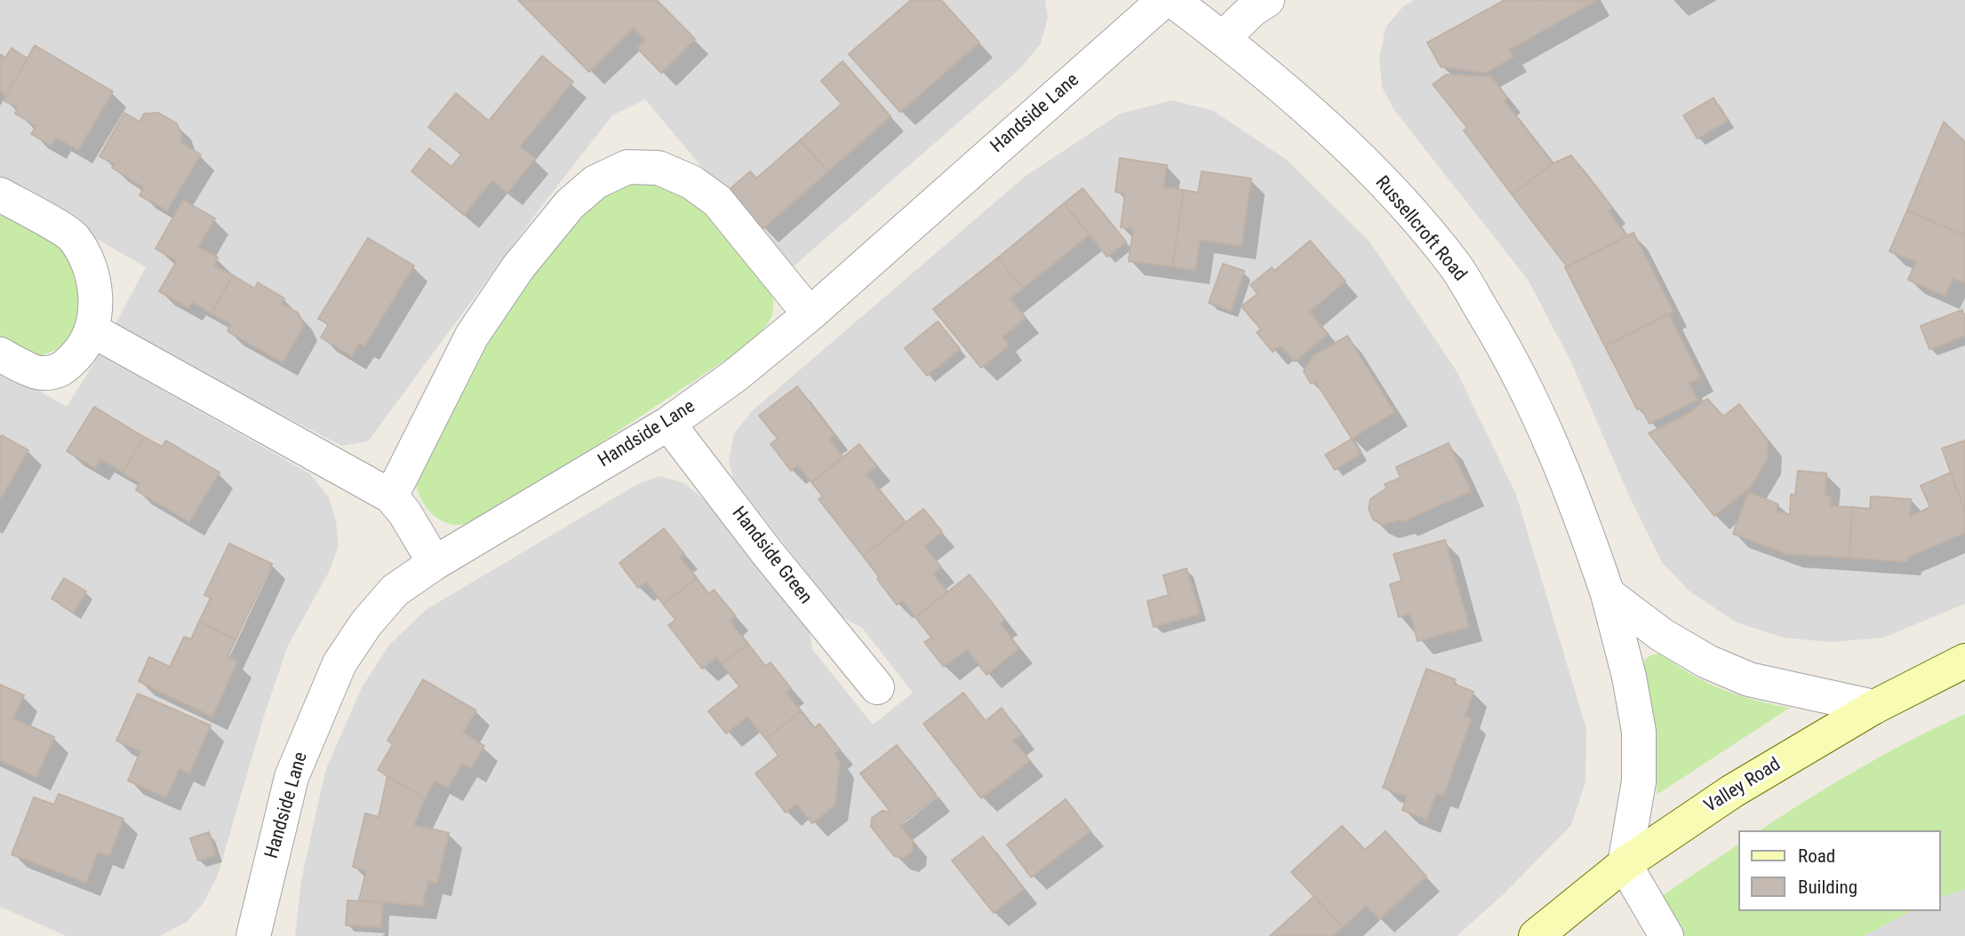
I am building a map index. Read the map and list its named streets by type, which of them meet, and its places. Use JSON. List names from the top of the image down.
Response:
{
  "streets": {
    "main road": ["Valley Road"],
    "street": ["Handside Lane", "Russellcroft Road", "Handside Green"]
  },
  "crossings": [
    ["Handside Lane", "Handside Green"],
    ["Russellcroft Road", "Valley Road"]
  ],
  "legend": ["Road", "Building"]
}
